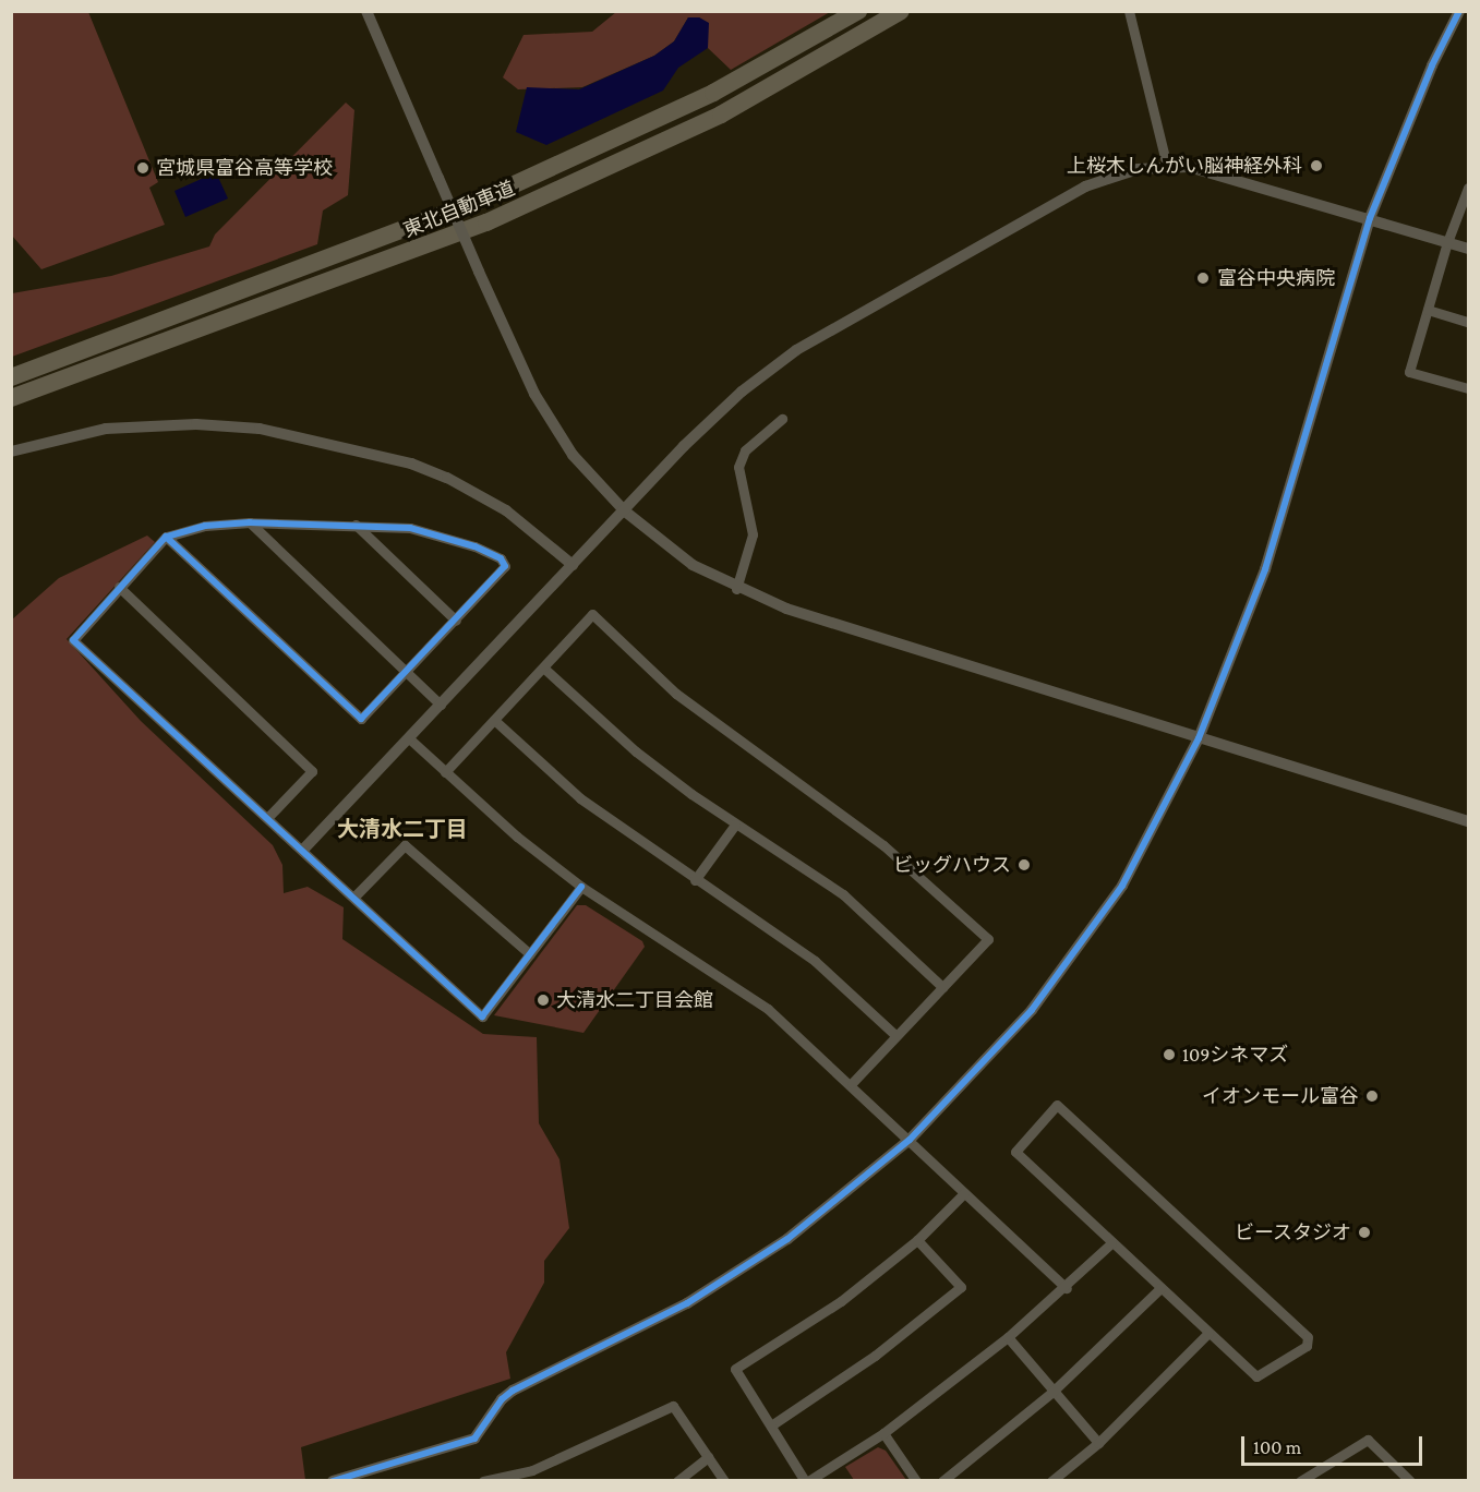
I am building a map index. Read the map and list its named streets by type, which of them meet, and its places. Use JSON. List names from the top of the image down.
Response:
{
  "streets": {
    "highway": ["東北自動車道"]
  },
  "districts": ["大清水二丁目"],
  "places": [
    "上桜木しんがい脳神経外科",
    "宮城県富谷高等学校",
    "富谷中央病院",
    "ビッグハウス",
    "大清水二丁目会館",
    "109シネマズ",
    "イオンモール富谷",
    "ビースタジオ"
  ],
  "scale_bar": "100 m"
}
